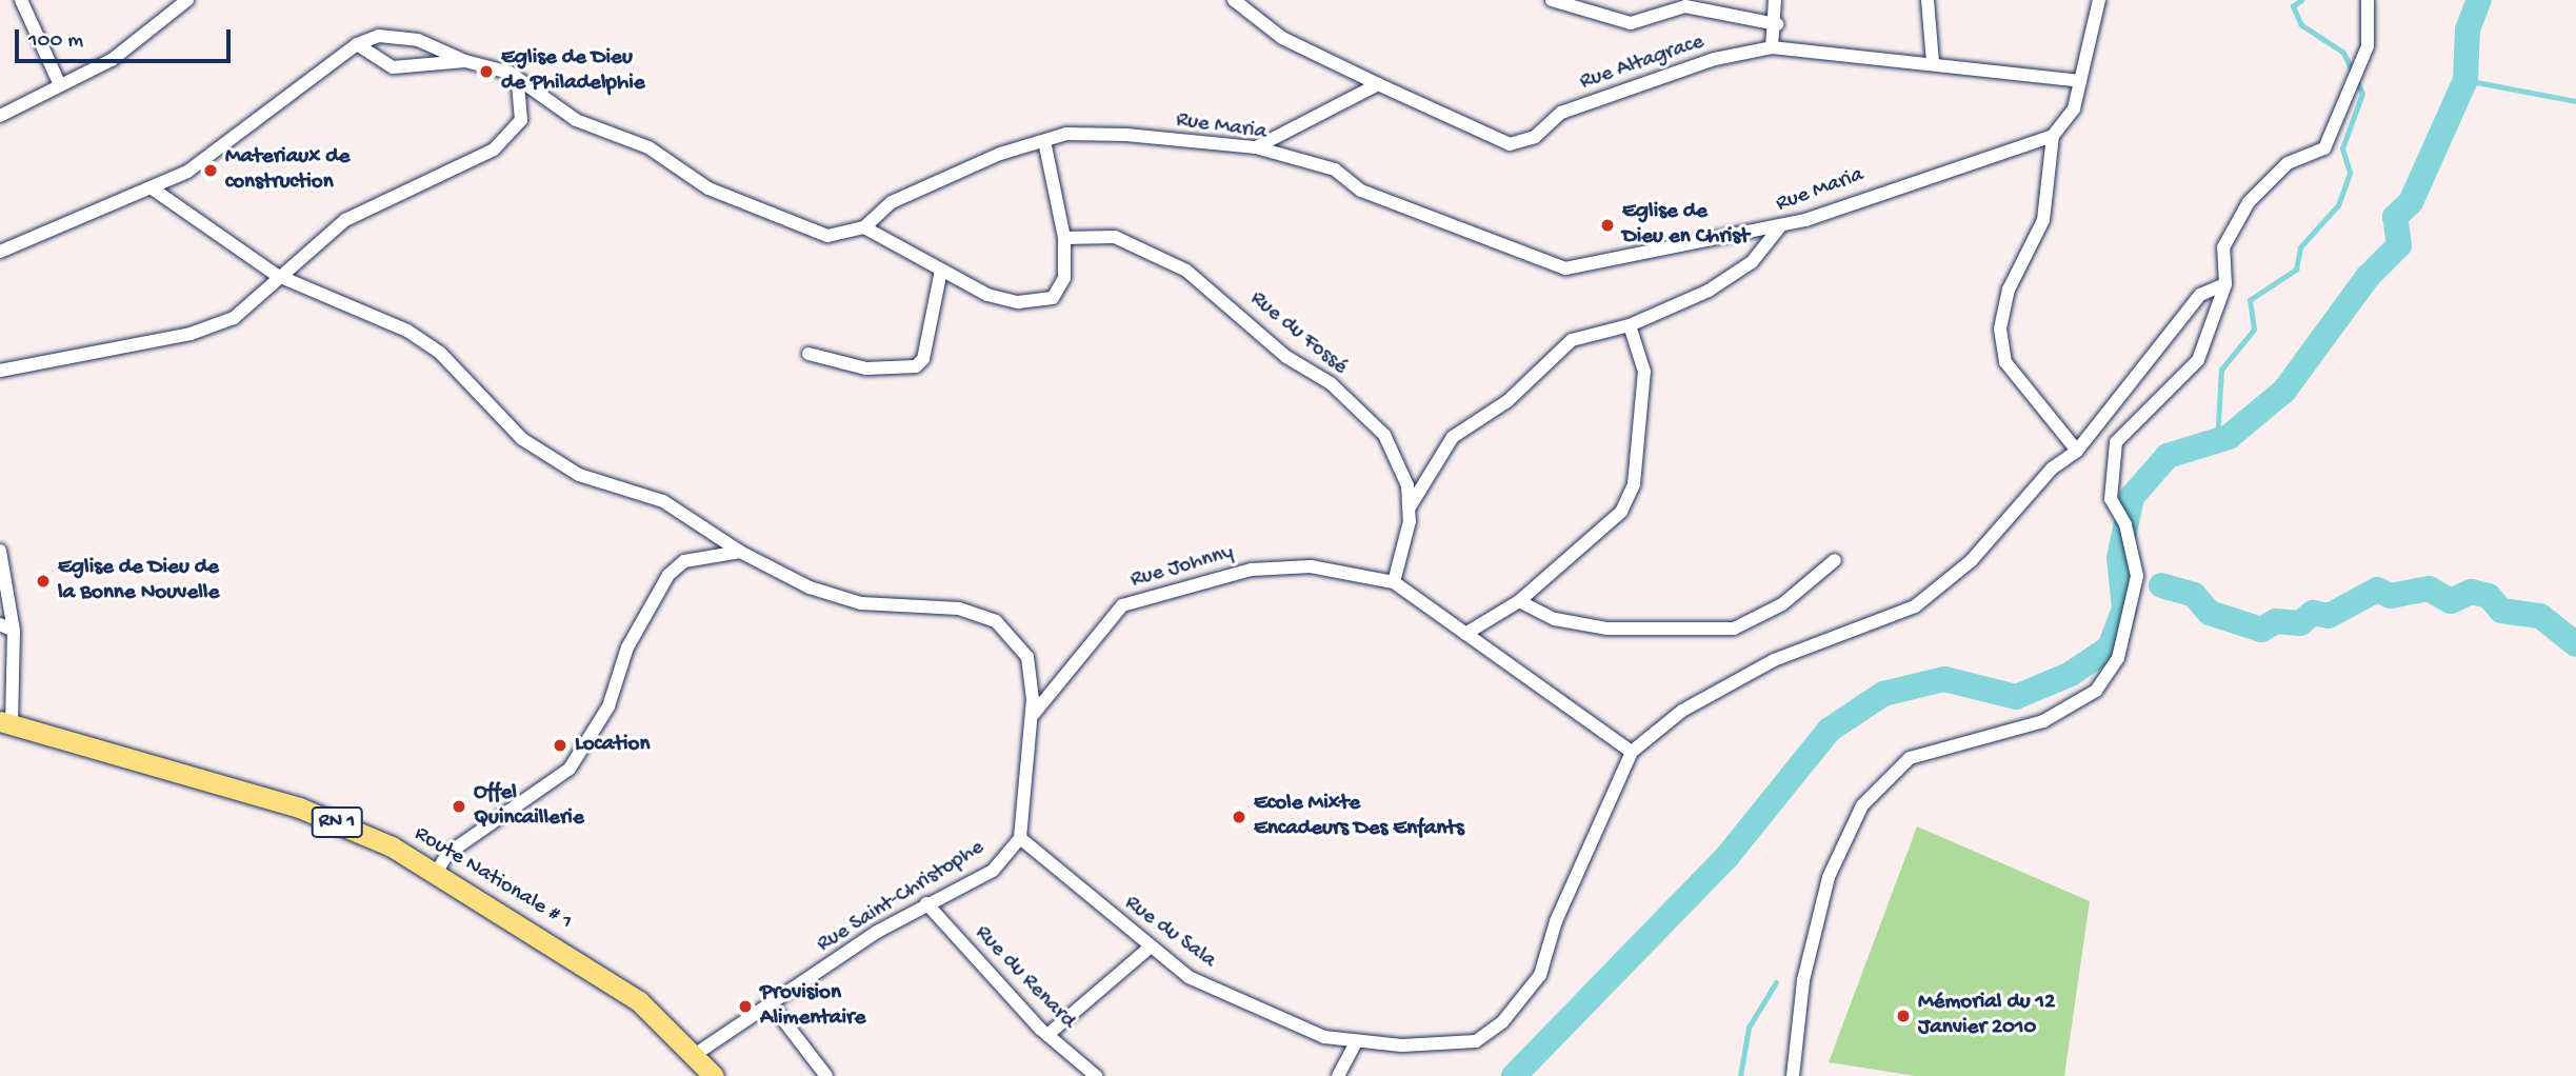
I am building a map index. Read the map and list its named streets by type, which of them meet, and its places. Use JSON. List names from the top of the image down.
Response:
{
  "streets": {
    "main road": ["RN 1", "Route Nationale # 1"],
    "street": [
      "Rue Altagrace",
      "Rue Maria",
      "Rue du Fossé",
      "Rue Johnny",
      "Rue Saint-Christophe",
      "Rue du Sala",
      "Rue du Renard"
    ]
  },
  "crossings": [
    ["Rue du Fossé", "Rue Johnny"],
    ["Route Nationale # 1", "Rue Saint-Christophe"],
    ["Rue Saint-Christophe", "Rue du Sala"],
    ["Rue Saint-Christophe", "Rue du Renard"]
  ],
  "places": [
    "Eglise de Dieu de Philadelphie",
    "Materiaux de construction",
    "Eglise de Dieu en Christ",
    "Eglise de Dieu de la Bonne Nouvelle",
    "Location",
    "Offel Quincaillerie",
    "Ecole Mixte Encadeurs Des Enfants",
    "Provision Alimentaire",
    "Mémorial du 12 Janvier 2010"
  ],
  "scale_bar": "100 m"
}
